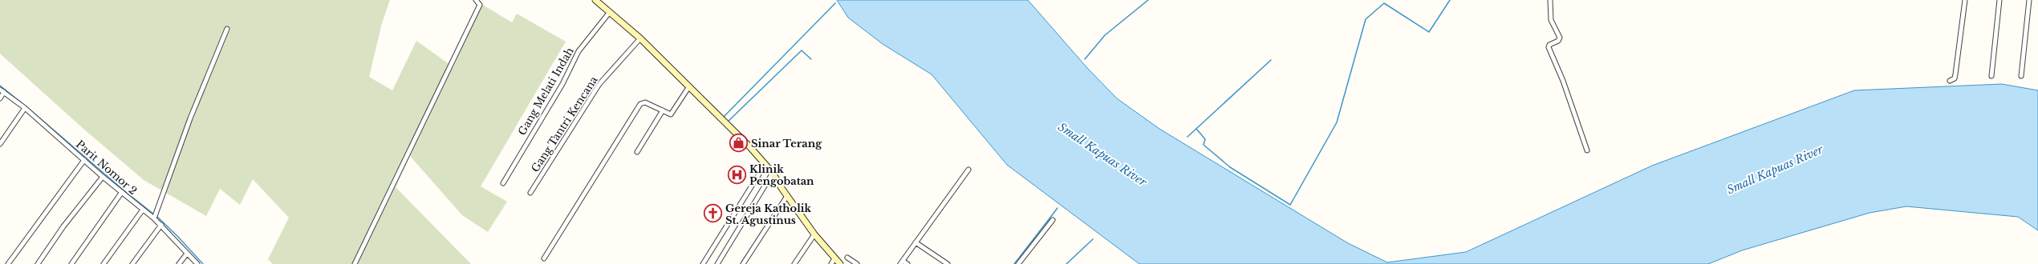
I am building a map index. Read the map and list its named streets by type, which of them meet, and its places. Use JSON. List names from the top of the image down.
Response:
{
  "streets": {
    "street": ["Gang Melati Indah", "Gang Tantri Kencana", "Parit Nomor 2"]
  },
  "water": ["Small Kapuas River"],
  "places": {
    "shop": ["Sinar Terang"],
    "hospital": ["Klinik Pengobatan"],
    "church": ["Gereja Katholik St. Agustinus"]
  }
}
